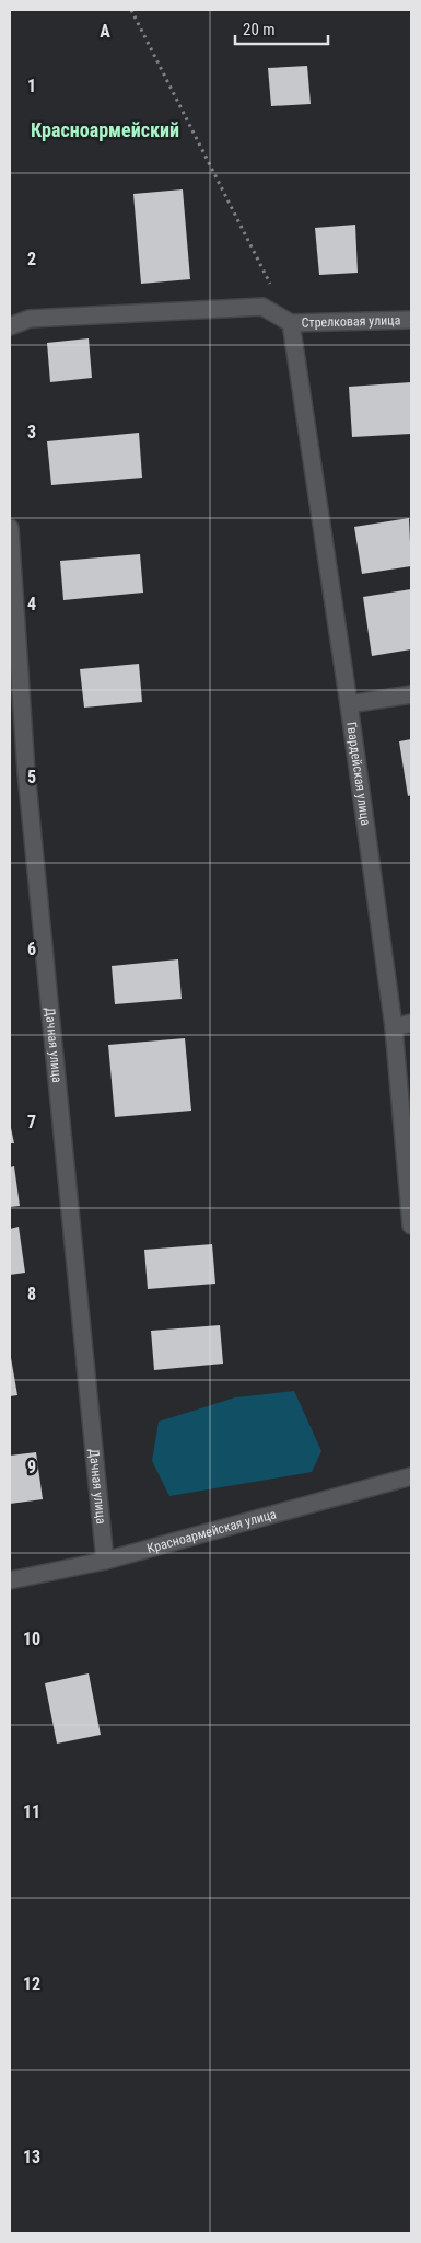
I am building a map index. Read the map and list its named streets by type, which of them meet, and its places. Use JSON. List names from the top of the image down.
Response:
{
  "streets": {
    "street": [
      "Стрелковая улица",
      "Гвардейская улица",
      "Дачная улица",
      "Красноармейская улица"
    ]
  },
  "crossings": [
    ["Стрелковая улица", "Гвардейская улица"],
    ["Дачная улица", "Красноармейская улица"]
  ],
  "districts": ["Красноармейский"],
  "scale_bar": "20 m",
  "grid": {
    "columns": ["A"],
    "rows": [
      "1",
      "2",
      "3",
      "4",
      "5",
      "6",
      "7",
      "8",
      "9",
      "10",
      "11",
      "12",
      "13"
    ]
  }
}
